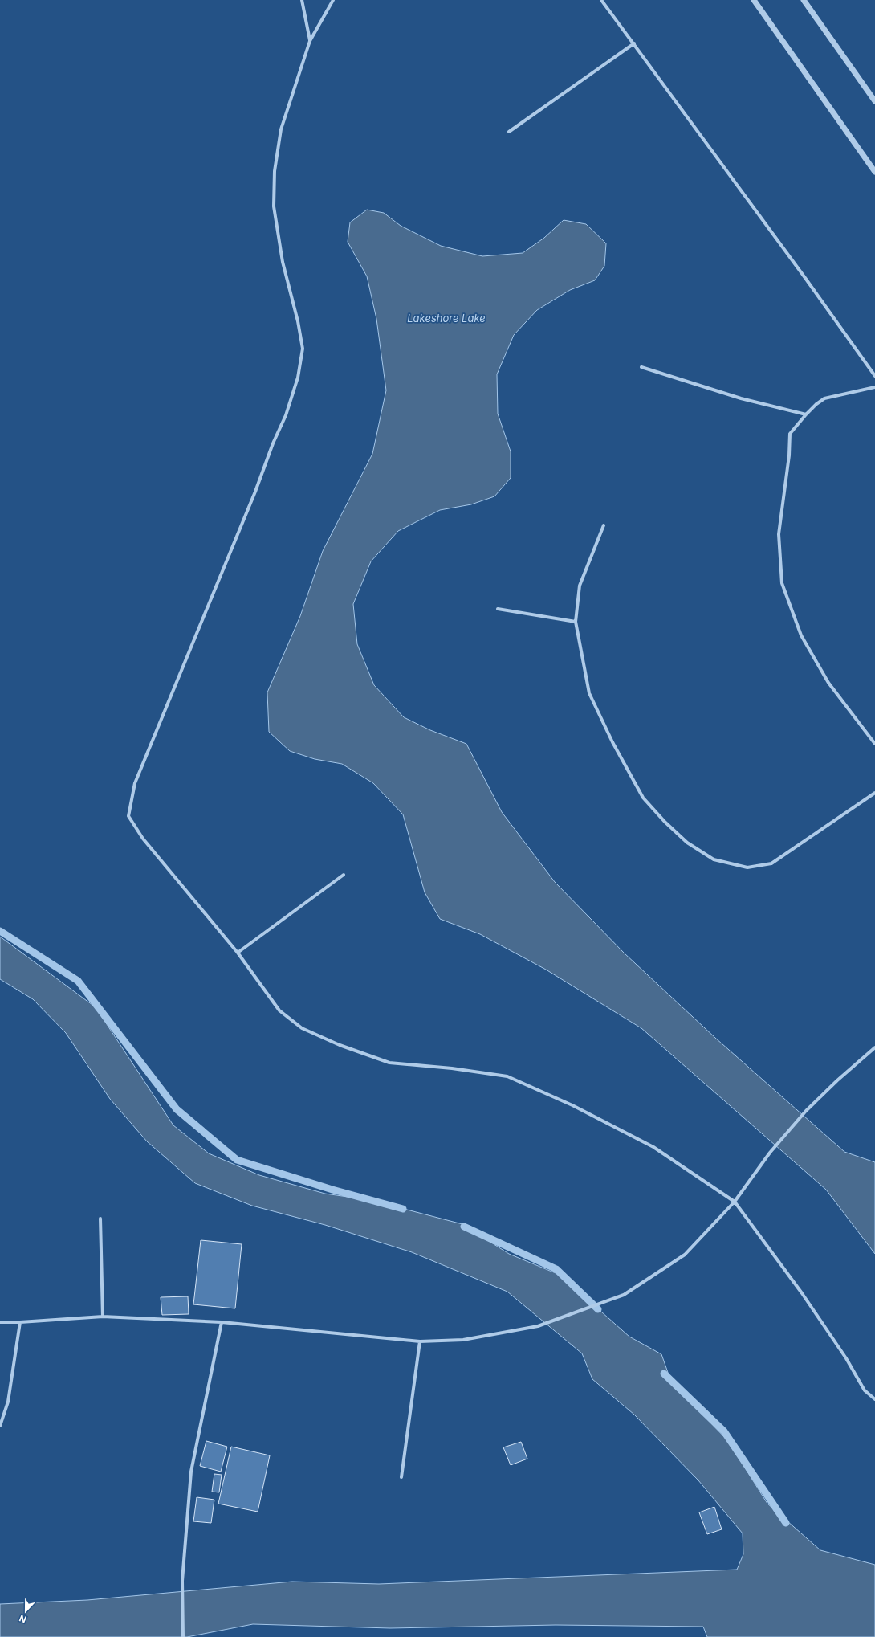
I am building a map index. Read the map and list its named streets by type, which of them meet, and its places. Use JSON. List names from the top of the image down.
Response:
{
  "water": ["Lakeshore Lake"],
  "north": "bottom"
}
